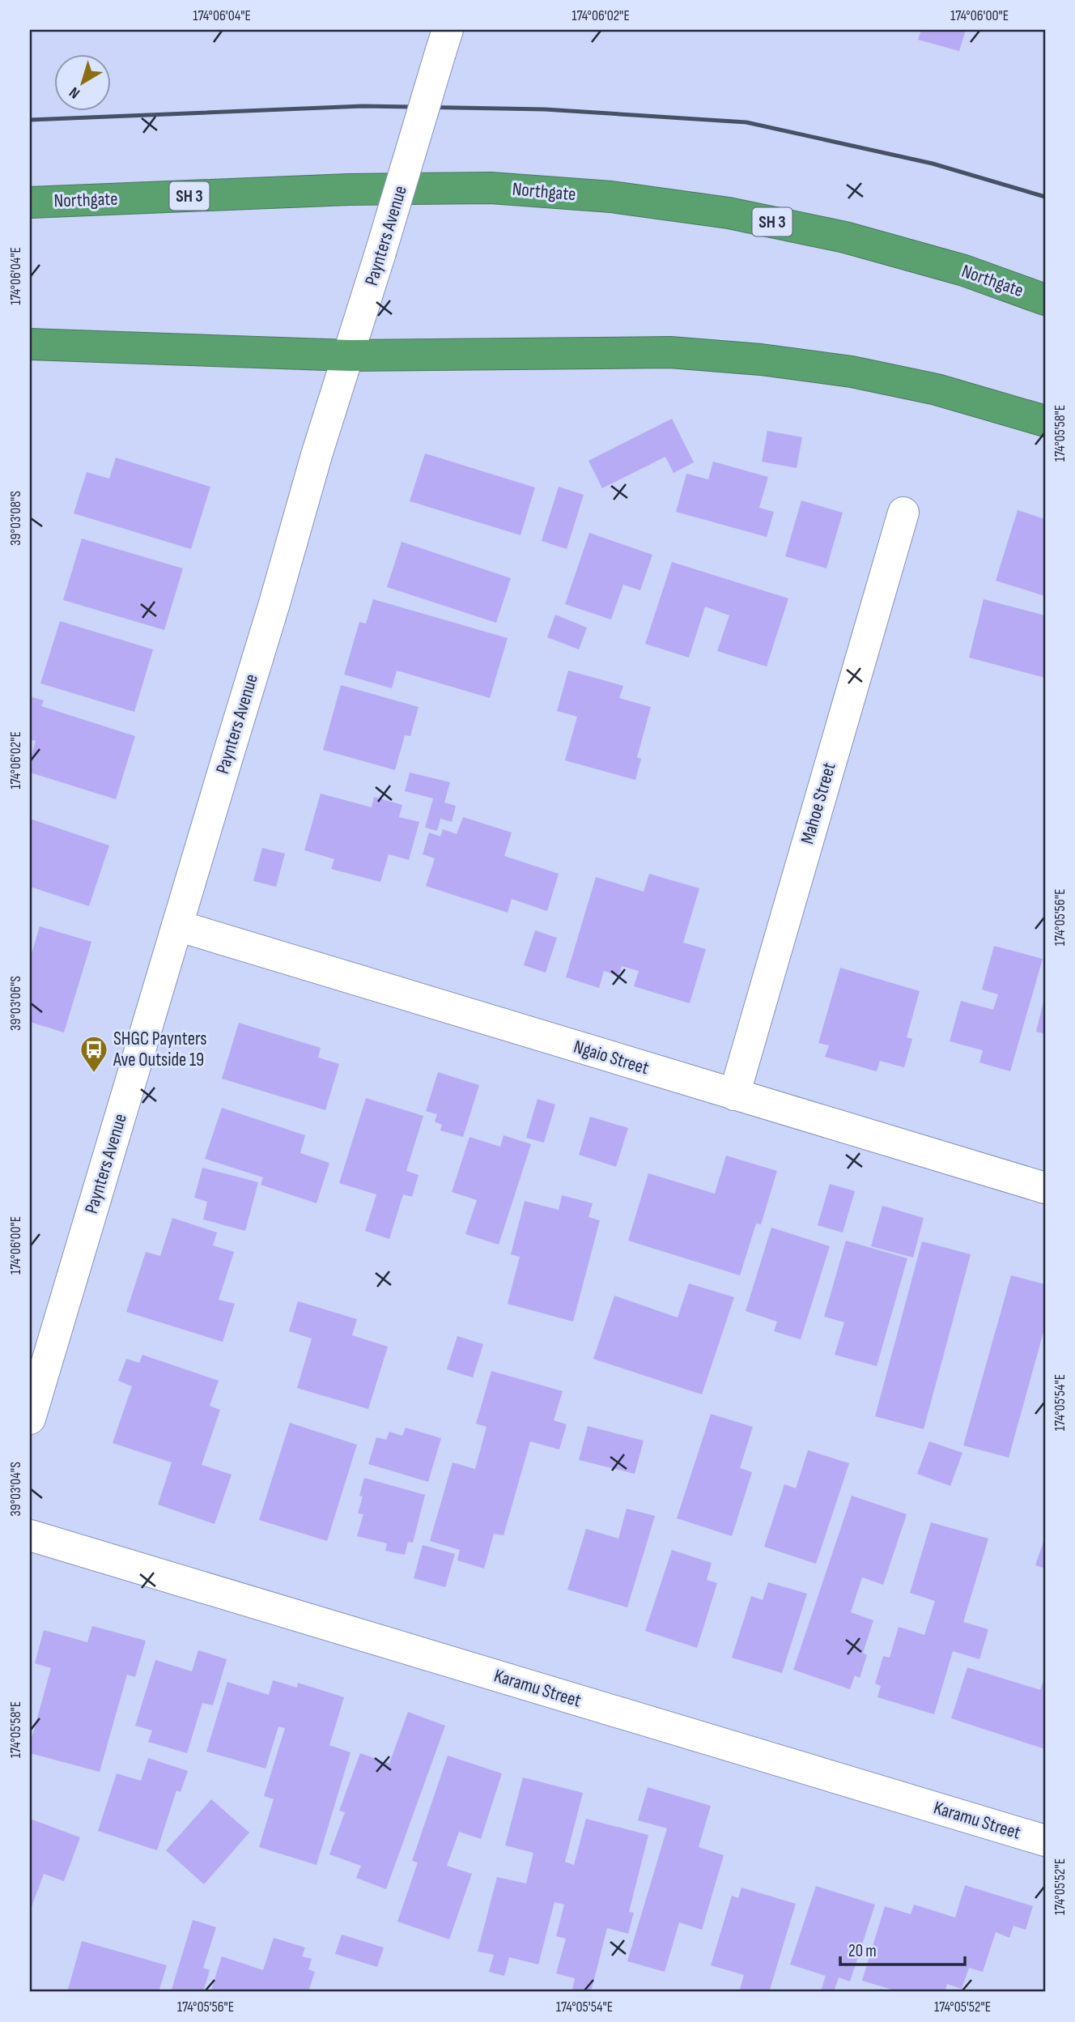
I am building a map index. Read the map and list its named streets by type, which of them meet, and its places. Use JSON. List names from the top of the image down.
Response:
{
  "streets": {
    "highway": ["Northgate", "SH 3"],
    "street": [
      "Paynters Avenue",
      "Mahoe Street",
      "Ngaio Street",
      "Karamu Street"
    ]
  },
  "crossings": [
    ["Paynters Avenue", "Ngaio Street"],
    ["Mahoe Street", "Ngaio Street"]
  ],
  "places": {
    "bus stop": ["SHGC Paynters Ave Outside 19"]
  },
  "scale_bar": "20 m",
  "north": "bottom left",
  "coordinates": [
    "174°06'04\"E",
    "174°06'02\"E",
    "174°06'00\"E",
    "174°05'58\"E",
    "39°03'08\"S",
    "174°05'56\"E",
    "39°03'06\"S",
    "174°05'54\"E",
    "39°03'04\"S",
    "174°05'52\"E"
  ]
}
